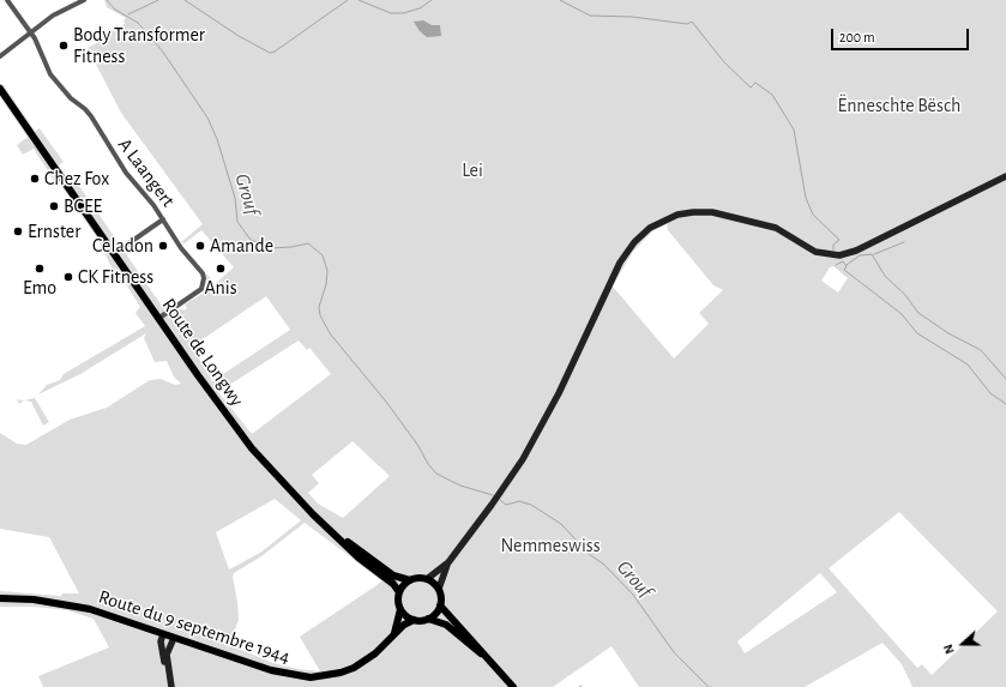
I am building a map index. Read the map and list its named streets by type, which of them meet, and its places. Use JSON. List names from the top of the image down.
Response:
{
  "streets": {
    "main road": ["Route de Longwy", "Route du 9 septembre 1944"],
    "street": ["A Laangert"]
  },
  "crossings": [
    ["A Laangert", "Route de Longwy"],
    ["Route de Longwy", "Route du 9 septembre 1944"]
  ],
  "water": ["Grouf"],
  "parks": ["Ënneschte Bësch", "Lei", "Nemmeswiss"],
  "places": [
    "Body Transformer Fitness",
    "Chez Fox",
    "BCEE",
    "Ernster",
    "Celadon",
    "Amande",
    "Emo",
    "Anis",
    "CK Fitness"
  ],
  "scale_bar": "200 m",
  "north": "left"
}
